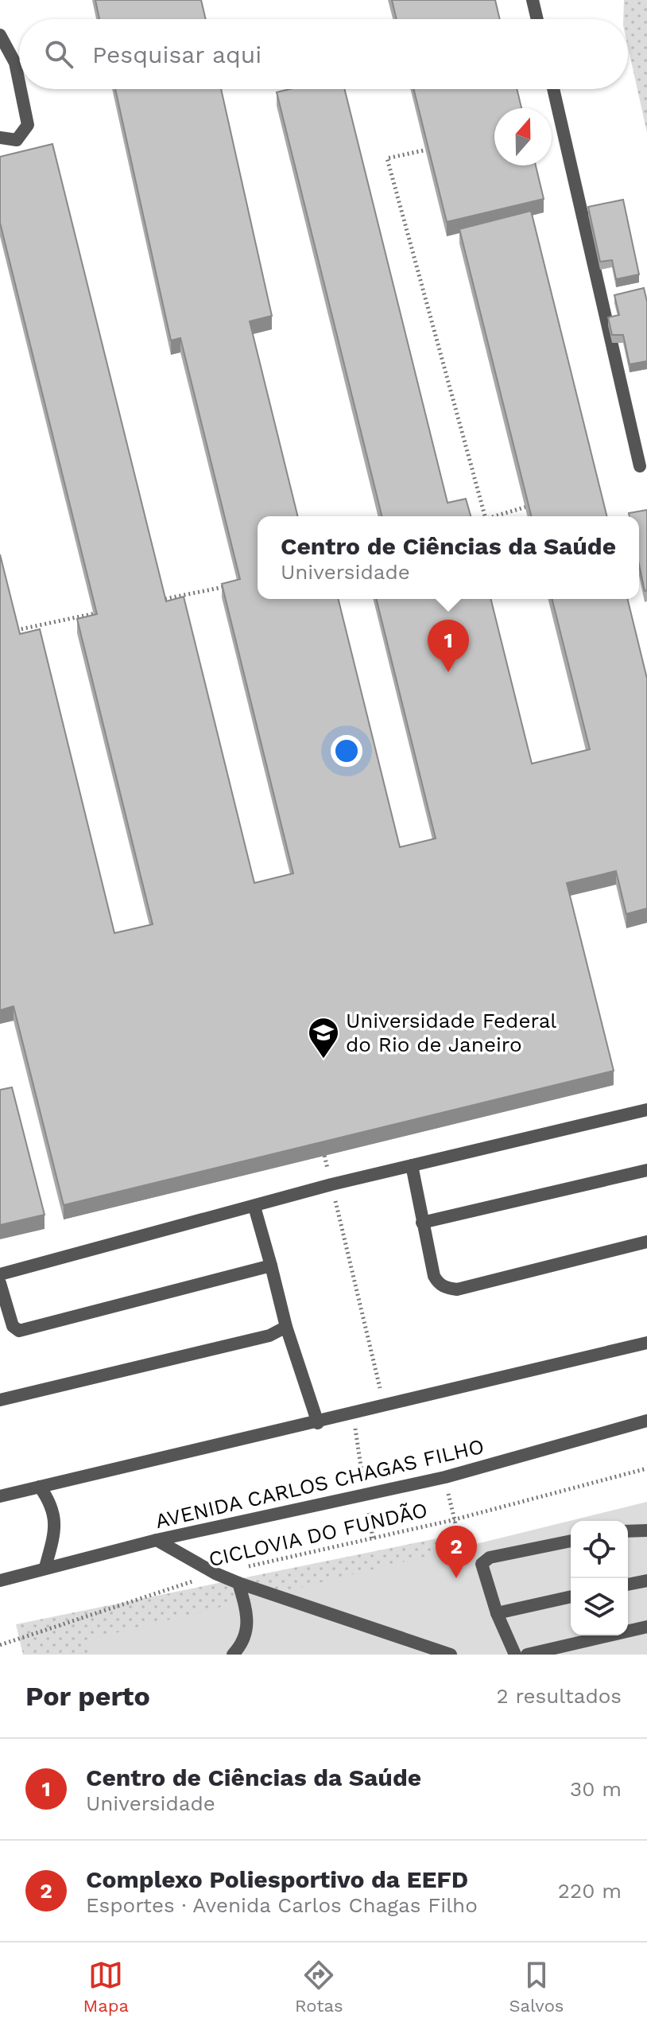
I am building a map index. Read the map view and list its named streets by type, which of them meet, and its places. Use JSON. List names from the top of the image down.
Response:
{
  "streets": {
    "street": ["AVENIDA CARLOS CHAGAS FILHO"],
    "path": ["CICLOVIA DO FUNDÃO"]
  },
  "places": {
    "school or university": ["Universidade Federal do Rio de Janeiro"]
  },
  "north": "top",
  "page": {
    "search": "Pesquisar aqui",
    "popup": ["Centro de Ciências da Saúde", "Universidade"],
    "pins": ["1", "2"],
    "heading": ["Por perto", "2 resultados"],
    "list": [
      {
        "mark": "1",
        "name": "Centro de Ciências da Saúde",
        "note": "Universidade",
        "value": "30 m"
      },
      {
        "mark": "2",
        "name": "Complexo Poliesportivo da EEFD",
        "note": "Esportes · Avenida Carlos Chagas Filho",
        "value": "220 m"
      }
    ],
    "nav": ["Mapa", "Rotas", "Salvos"]
  }
}
